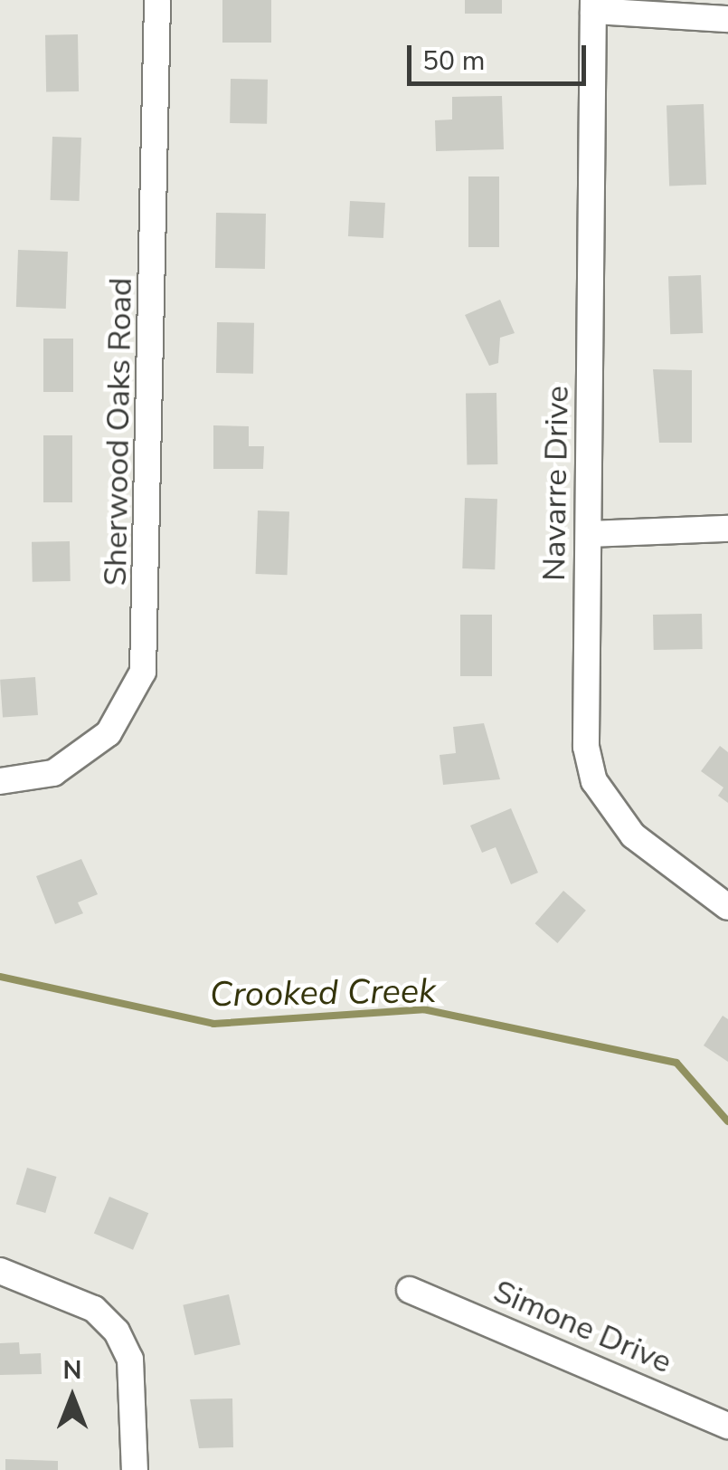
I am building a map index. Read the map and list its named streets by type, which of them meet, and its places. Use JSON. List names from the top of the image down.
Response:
{
  "streets": {
    "street": ["Sherwood Oaks Road", "Navarre Drive", "Simone Drive"]
  },
  "water": ["Crooked Creek"],
  "scale_bar": "50 m",
  "north": "top"
}
